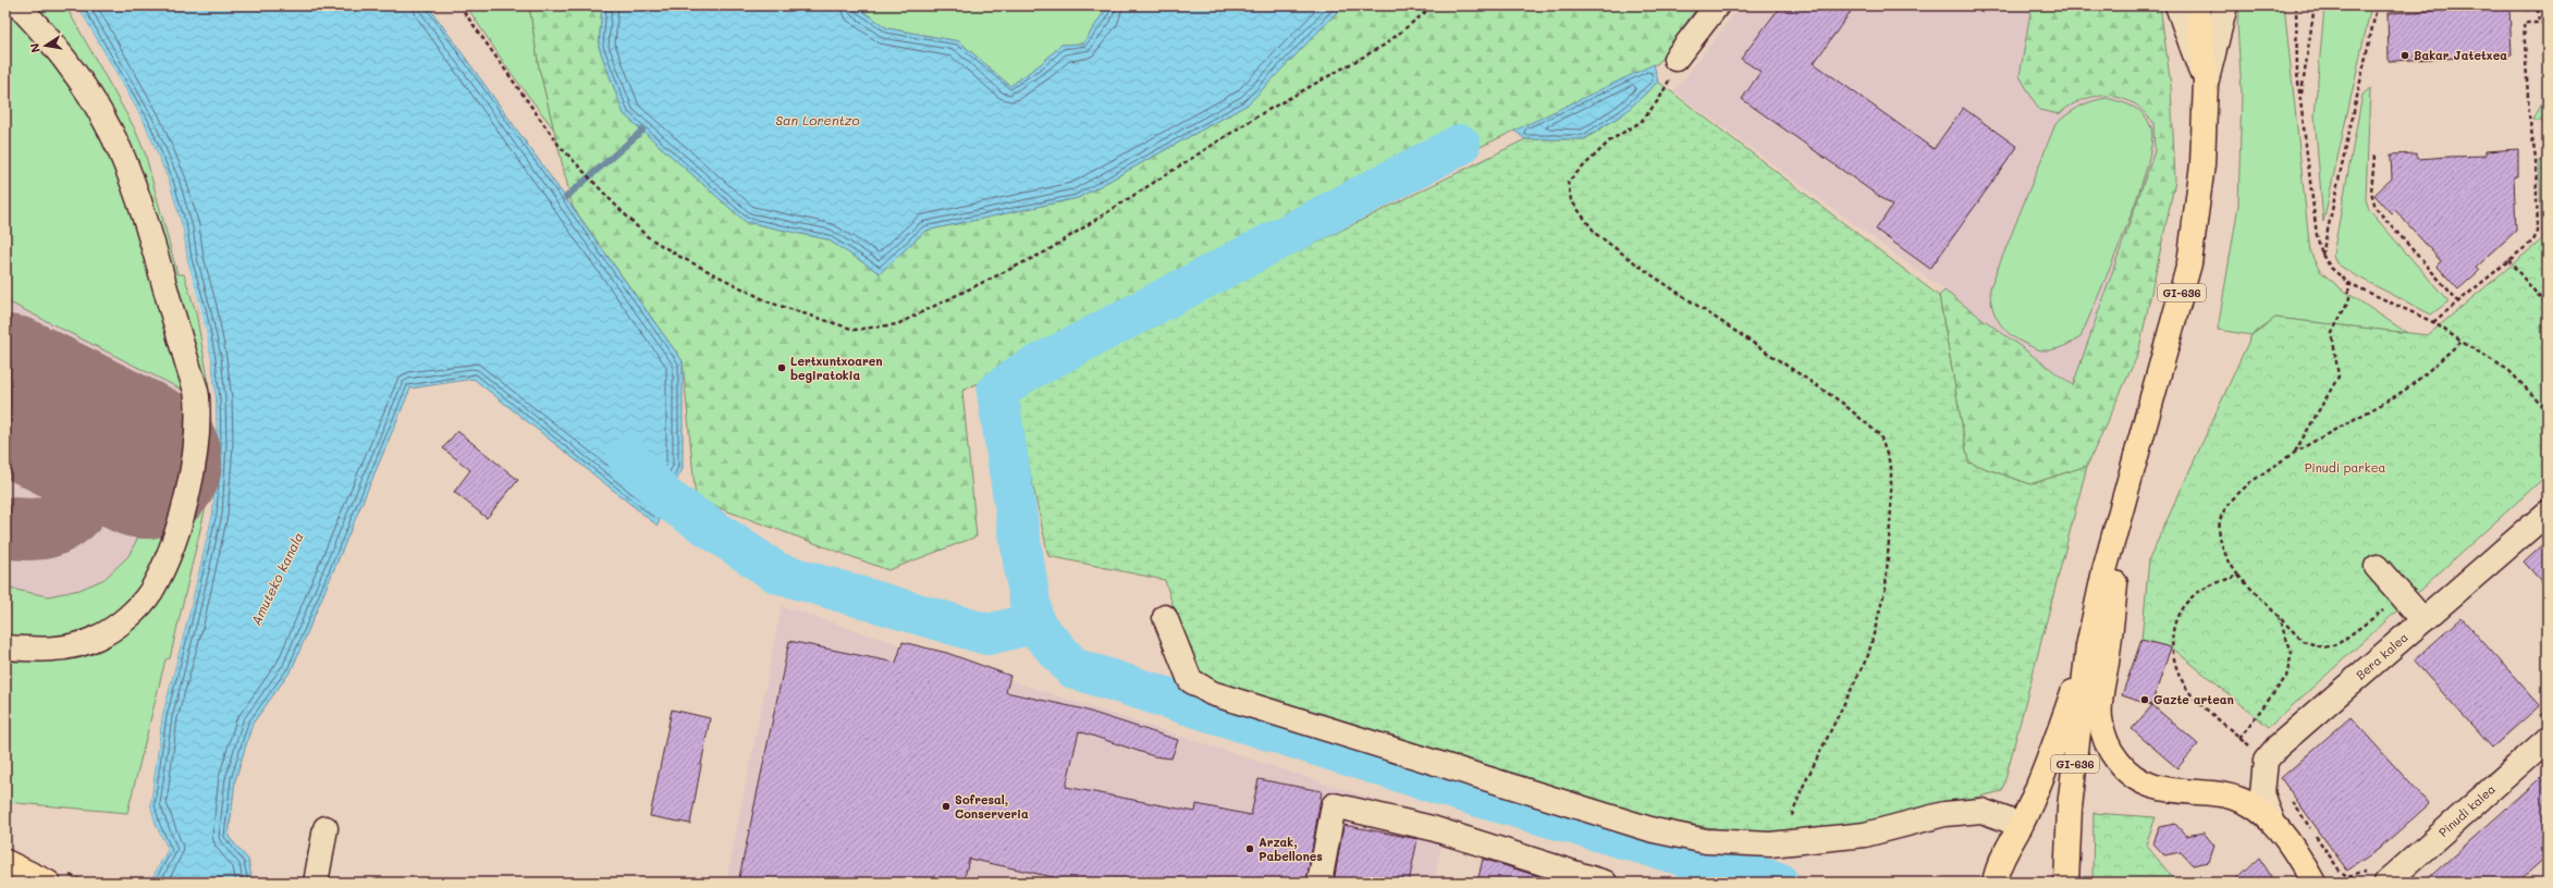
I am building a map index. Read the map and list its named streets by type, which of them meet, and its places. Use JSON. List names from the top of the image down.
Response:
{
  "streets": {
    "main road": ["GI-636"],
    "street": ["Bera kalea", "Pinudi kalea"]
  },
  "water": ["San Lorentzo", "Amuteko kanala"],
  "parks": ["Pinudi parkea"],
  "places": [
    "Bakar Jatetxea",
    "Lertxuntxoaren begiratokia",
    "Gazte artean",
    "Sofresal, Conserveria",
    "Arzak, Pabellones"
  ],
  "north": "left"
}
